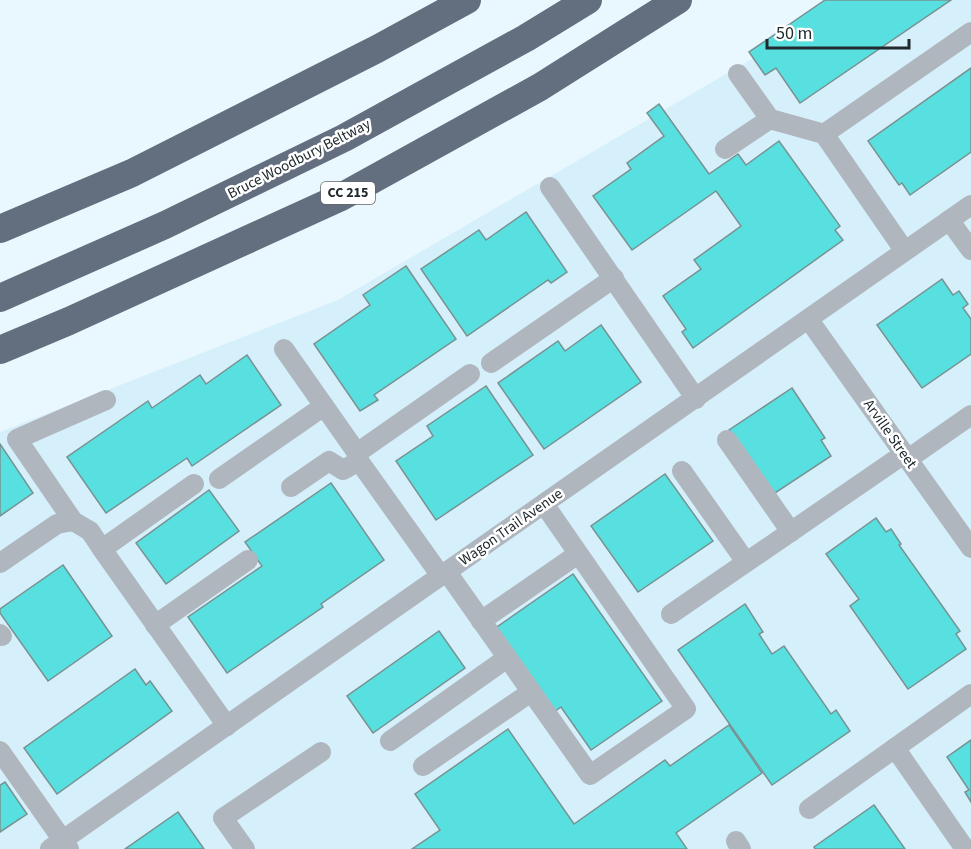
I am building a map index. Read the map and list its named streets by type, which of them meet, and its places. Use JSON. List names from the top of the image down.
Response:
{
  "streets": {
    "highway": ["Bruce Woodbury Beltway", "CC 215"],
    "street": ["Arville Street", "Wagon Trail Avenue"]
  },
  "crossings": [
    ["Arville Street", "Wagon Trail Avenue"]
  ],
  "scale_bar": "50 m"
}
